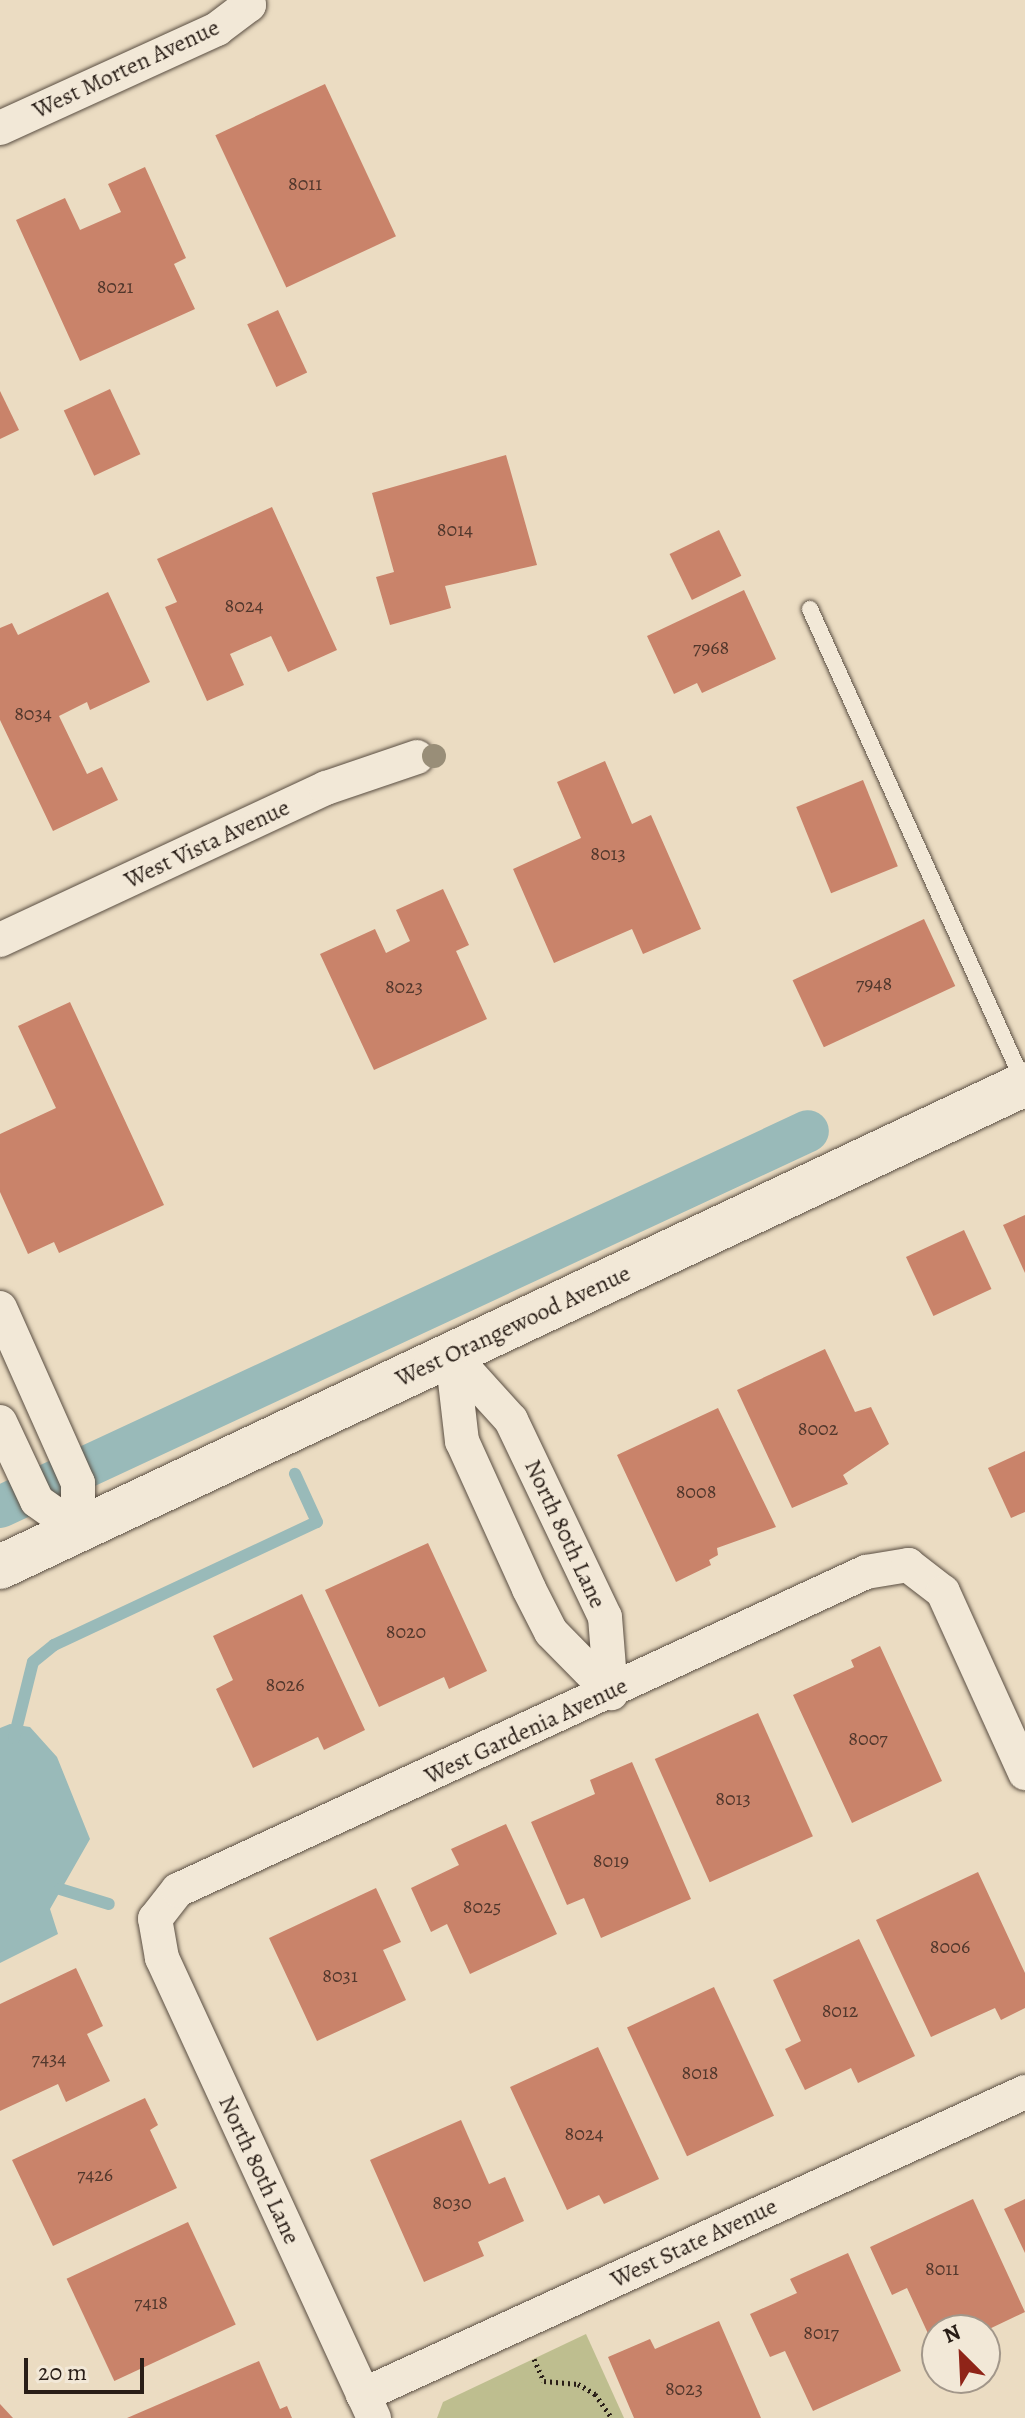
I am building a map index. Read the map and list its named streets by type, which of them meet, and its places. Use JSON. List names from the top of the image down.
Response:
{
  "streets": {
    "street": [
      "West Morten Avenue",
      "West Vista Avenue",
      "West Orangewood Avenue",
      "North 80th Lane",
      "West Gardenia Avenue",
      "West State Avenue"
    ]
  },
  "crossings": [
    ["West Orangewood Avenue", "North 80th Lane"],
    ["North 80th Lane", "West Gardenia Avenue"],
    ["North 80th Lane", "West State Avenue"]
  ],
  "house_numbers": [
    "8011",
    "8021",
    "8014",
    "8024",
    "7968",
    "8034",
    "8013",
    "7948",
    "8023",
    "8002",
    "8008",
    "8020",
    "8026",
    "8007",
    "8013",
    "8019",
    "8025",
    "8006",
    "8031",
    "8012",
    "7434",
    "8018",
    "8024",
    "7426",
    "8030",
    "8011",
    "7418",
    "8017",
    "8023"
  ],
  "scale_bar": "20 m",
  "north": "top left"
}
